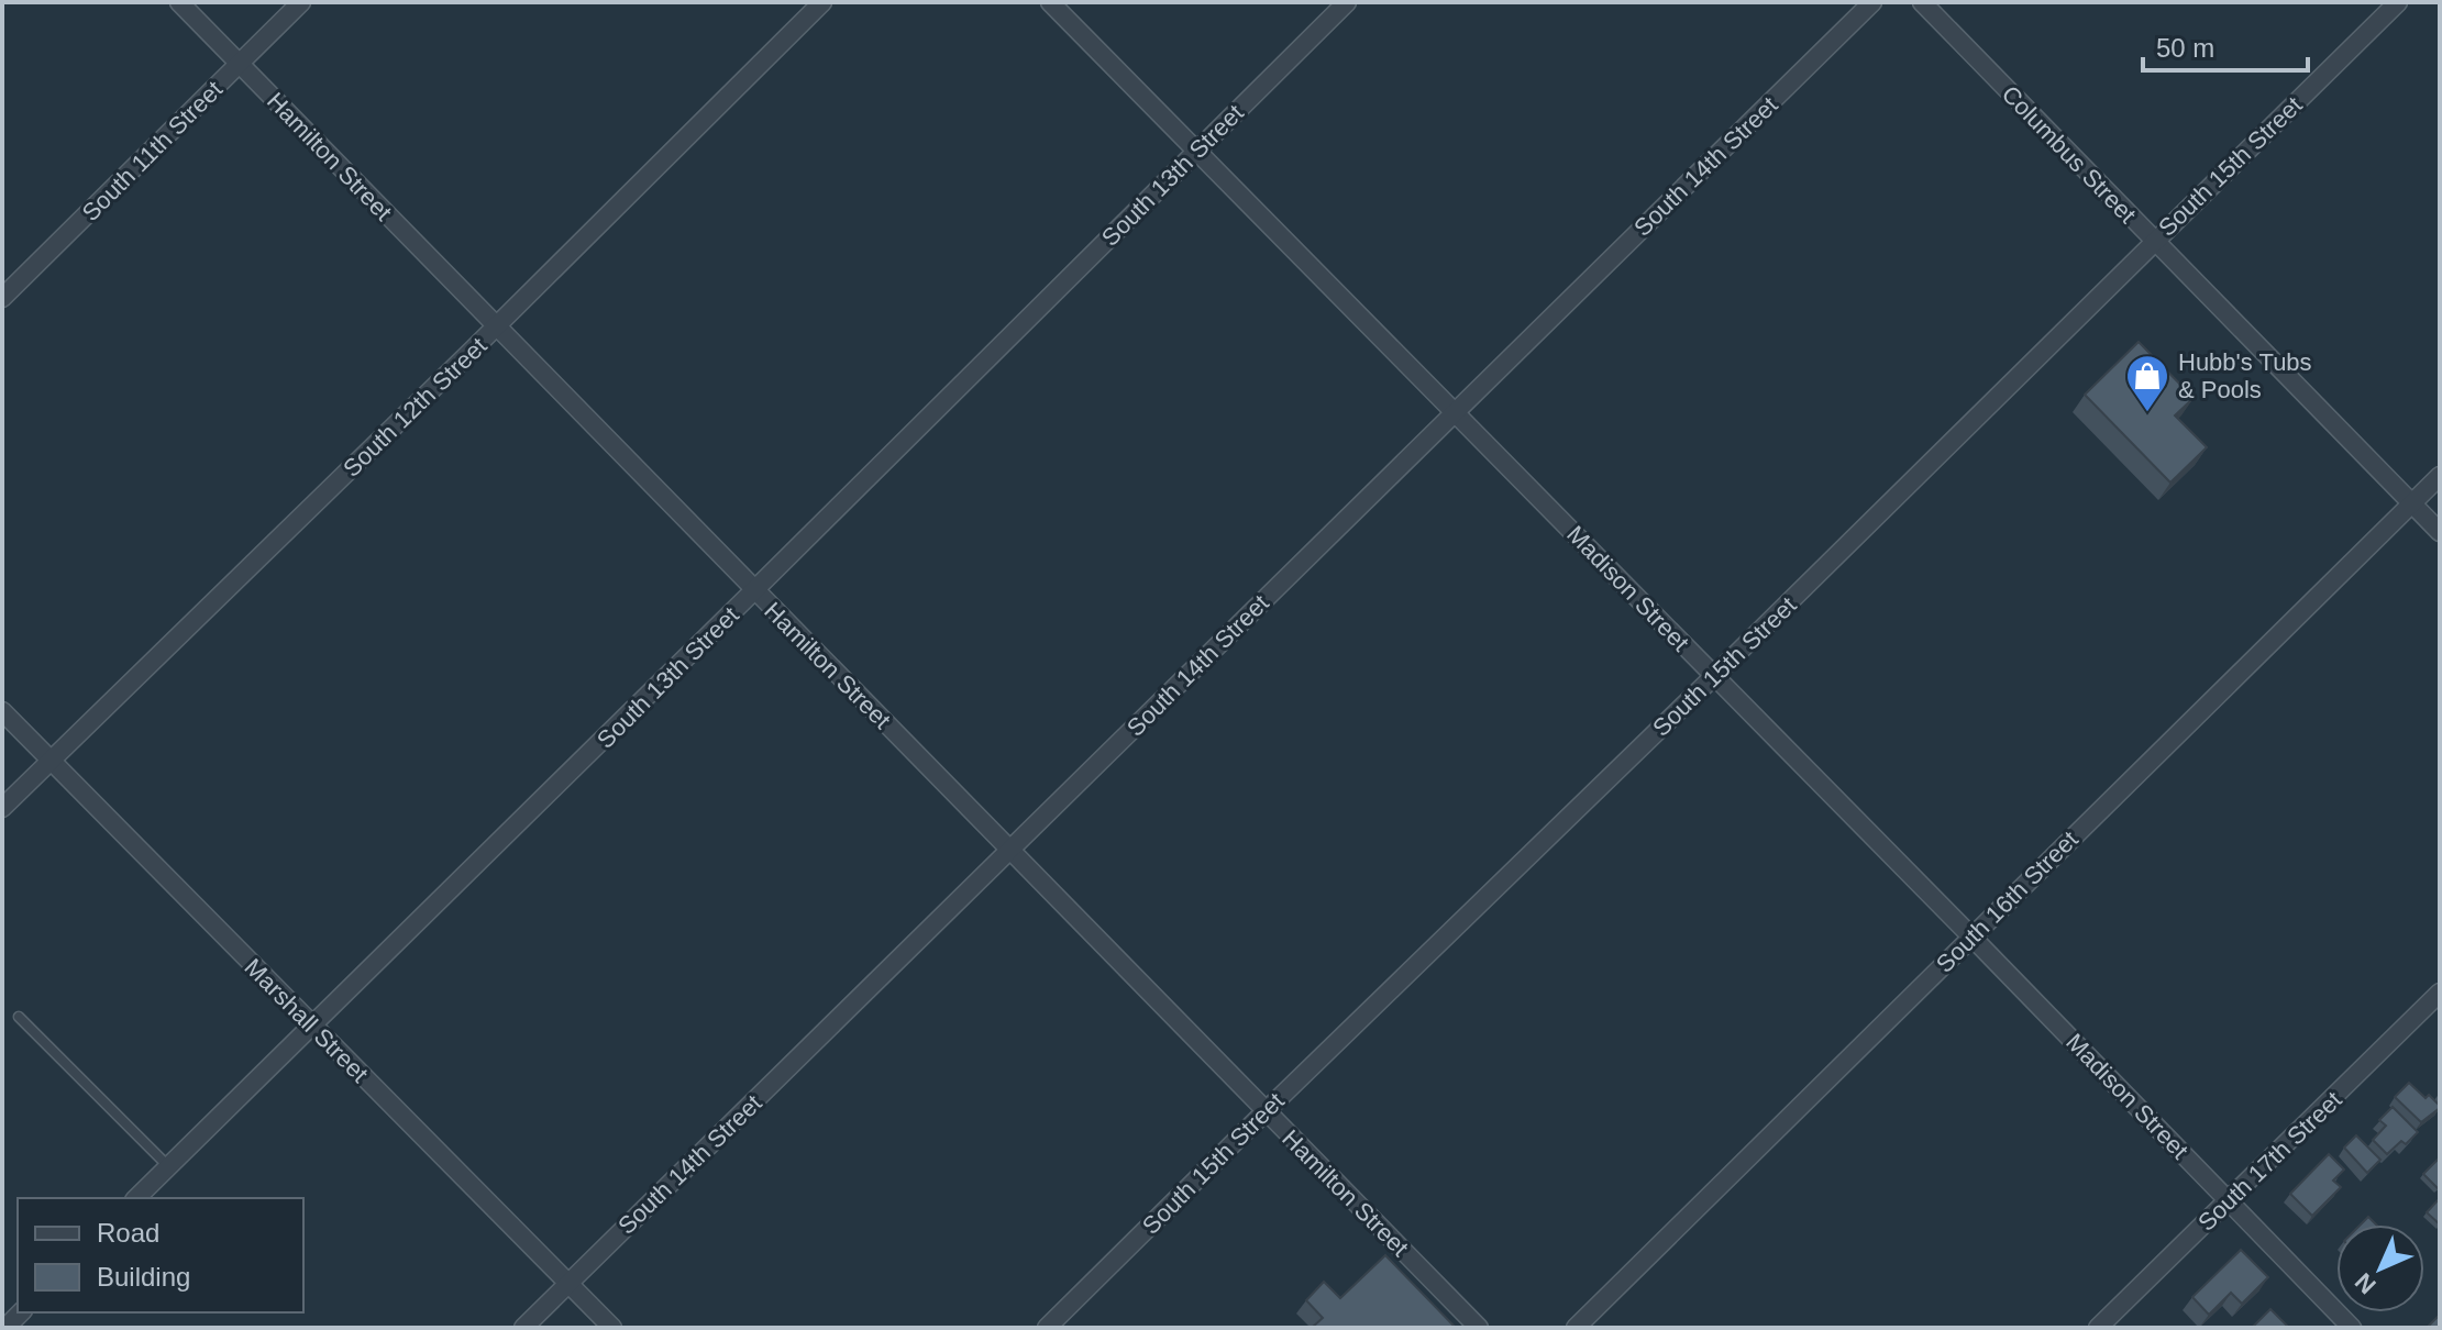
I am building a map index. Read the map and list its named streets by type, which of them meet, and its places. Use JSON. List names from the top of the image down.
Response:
{
  "streets": {
    "street": [
      "South 11th Street",
      "Columbus Street",
      "Hamilton Street",
      "South 14th Street",
      "South 15th Street",
      "South 13th Street",
      "South 12th Street",
      "Madison Street",
      "South 16th Street",
      "Marshall Street",
      "South 17th Street"
    ]
  },
  "crossings": [
    ["South 11th Street", "Hamilton Street"],
    ["Columbus Street", "South 15th Street"],
    ["Columbus Street", "South 16th Street"],
    ["Hamilton Street", "South 14th Street"],
    ["Hamilton Street", "South 15th Street"],
    ["Hamilton Street", "South 13th Street"],
    ["Hamilton Street", "South 12th Street"],
    ["South 14th Street", "Madison Street"],
    ["South 14th Street", "Marshall Street"],
    ["South 15th Street", "Madison Street"],
    ["South 13th Street", "Madison Street"],
    ["South 13th Street", "Marshall Street"],
    ["South 12th Street", "Marshall Street"],
    ["Madison Street", "South 16th Street"],
    ["Madison Street", "South 17th Street"]
  ],
  "places": {
    "shop": ["Hubb's Tubs & Pools"]
  },
  "legend": ["Road", "Building"],
  "scale_bar": "50 m",
  "north": "bottom left"
}
